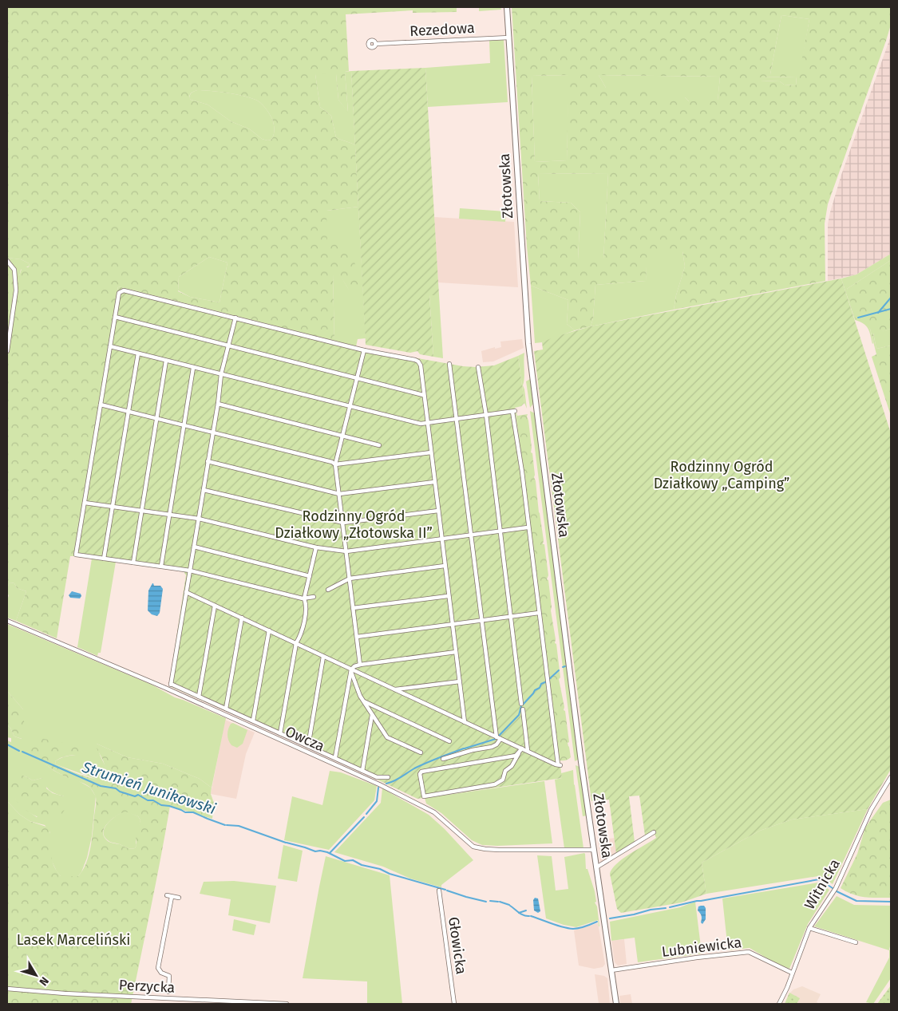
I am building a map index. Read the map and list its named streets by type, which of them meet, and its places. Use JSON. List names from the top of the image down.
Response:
{
  "streets": {
    "street": [
      "Rezedowa",
      "Złotowska",
      "Owcza",
      "Witnicka",
      "Głowicka",
      "Lubniewicka",
      "Perzycka"
    ]
  },
  "crossings": [
    ["Rezedowa", "Złotowska"],
    ["Złotowska", "Owcza"],
    ["Złotowska", "Lubniewicka"],
    ["Witnicka", "Lubniewicka"]
  ],
  "water": ["Strumień Junikowski"],
  "parks": ["Rodzinny Ogród Działkowy „Camping”", "Rodzinny Ogród Działkowy „Złotowska II”", "Lasek Marceliński"],
  "north": "bottom right"
}
